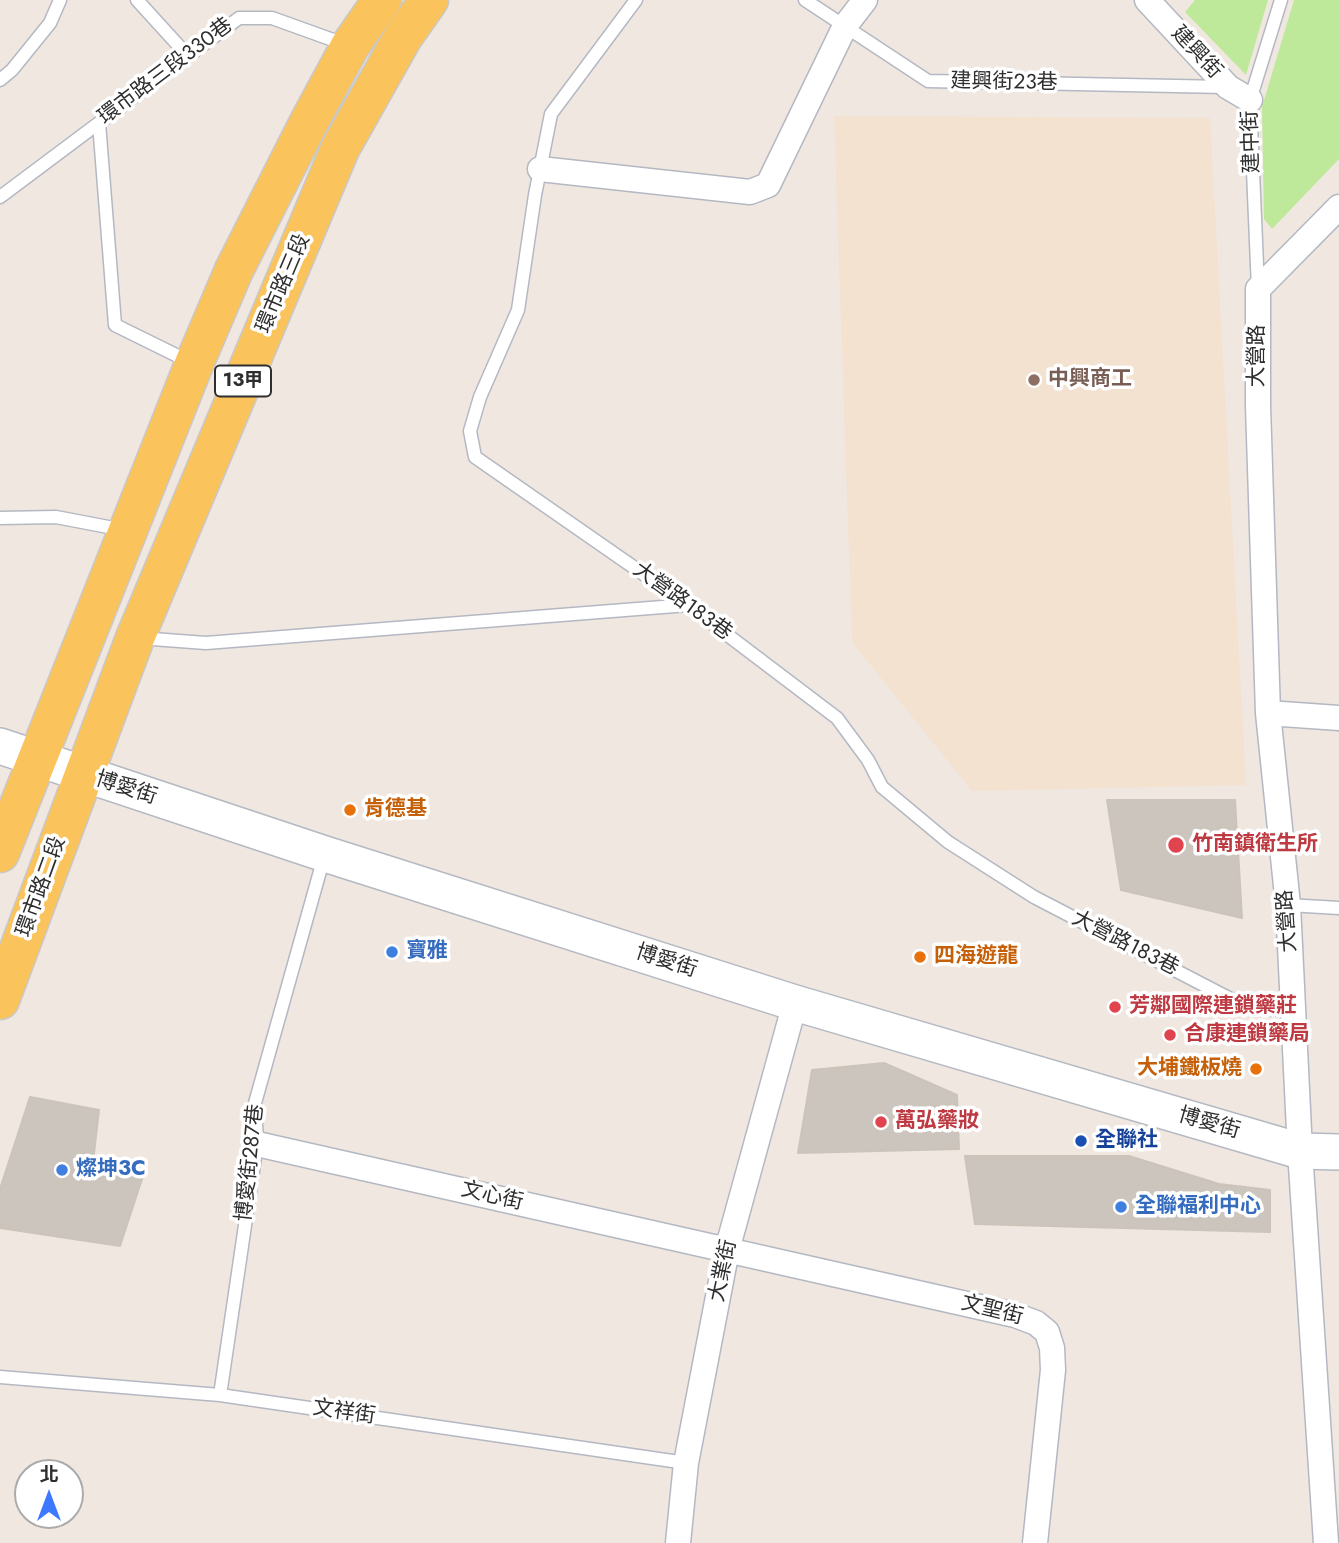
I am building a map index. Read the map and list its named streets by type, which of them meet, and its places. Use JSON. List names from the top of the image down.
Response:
{
  "streets": {
    "main road": ["環市路三段", "13甲", "環市路二段"],
    "street": [
      "建興街",
      "大營路",
      "博愛街",
      "文心街",
      "大業街",
      "文聖街"
    ],
    "lane": [
      "環市路三段330巷",
      "建興街23巷",
      "建中街",
      "大營路183巷",
      "博愛街287巷",
      "文祥街"
    ]
  },
  "crossings": [
    ["建興街", "建興街23巷"],
    ["建興街", "建中街"],
    ["環市路三段330巷", "13甲"],
    ["建中街", "大營路"],
    ["環市路三段", "博愛街"],
    ["環市路三段", "環市路二段"],
    ["大營路", "大營路183巷"],
    ["大營路", "博愛街"],
    ["13甲", "博愛街"],
    ["博愛街", "環市路二段"],
    ["博愛街", "博愛街287巷"],
    ["博愛街", "大業街"],
    ["博愛街287巷", "文心街"],
    ["博愛街287巷", "文祥街"],
    ["文心街", "大業街"],
    ["文心街", "文聖街"],
    ["大業街", "文聖街"],
    ["大業街", "文祥街"]
  ],
  "places": [
    "中興商工",
    "肯德基",
    "竹南鎮衛生所",
    "寶雅",
    "四海遊龍",
    "芳鄰國際連鎖藥莊",
    "合康連鎖藥局",
    "大埔鐵板燒",
    "萬弘藥妝",
    "全聯社",
    "燦坤3C",
    "全聯福利中心"
  ],
  "north": "top"
}
